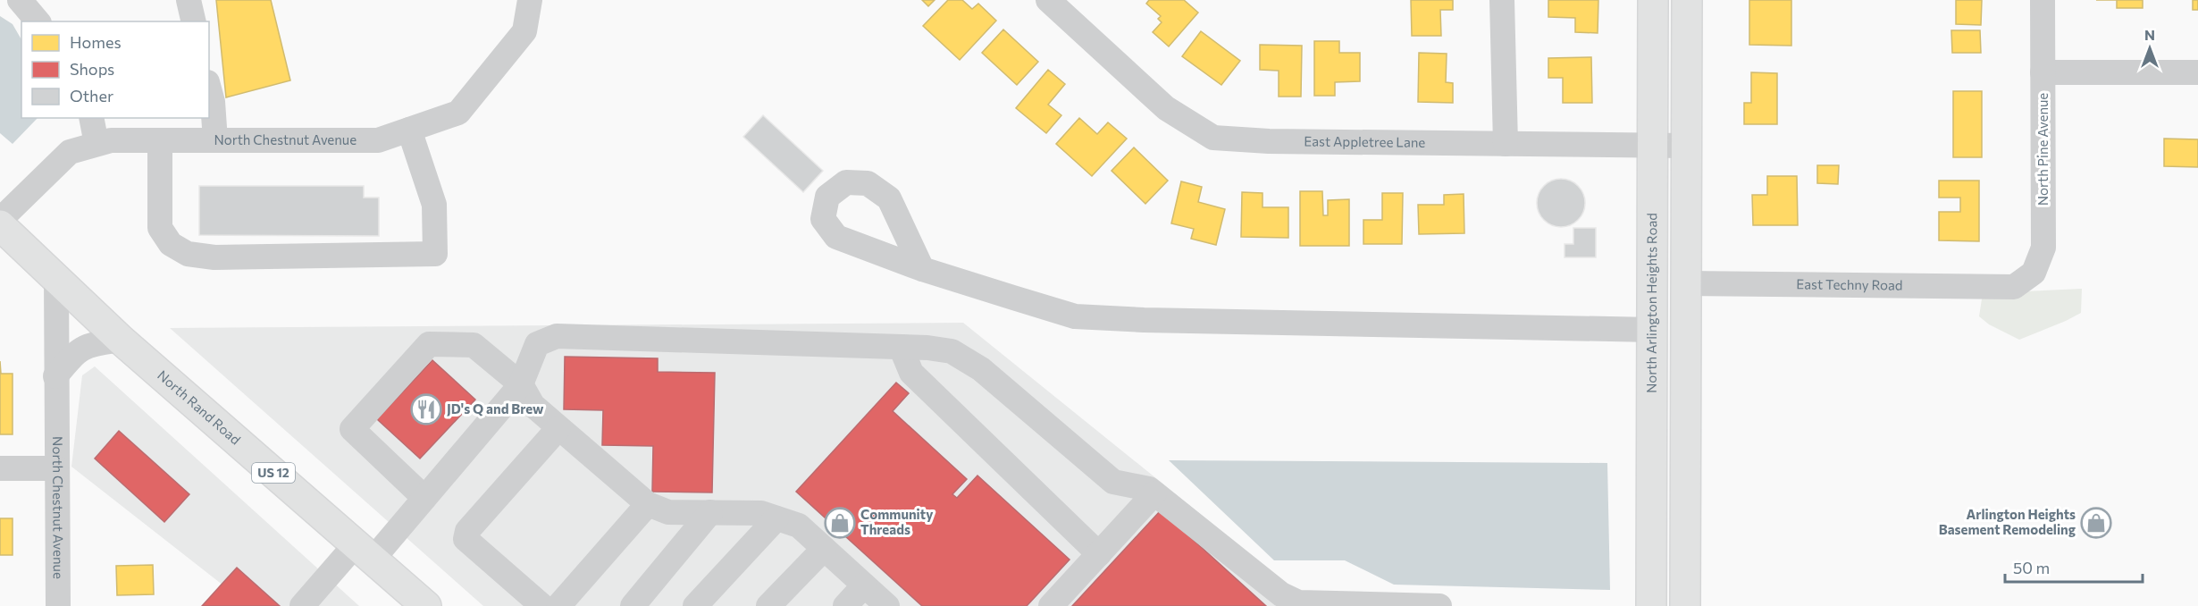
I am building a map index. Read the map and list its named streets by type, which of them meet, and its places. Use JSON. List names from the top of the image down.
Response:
{
  "streets": {
    "main road": ["North Arlington Heights Road", "North Rand Road", "US 12"],
    "street": [
      "North Chestnut Avenue",
      "East Appletree Lane",
      "North Pine Avenue",
      "East Techny Road"
    ]
  },
  "crossings": [
    ["North Chestnut Avenue", "North Rand Road"],
    ["East Appletree Lane", "North Arlington Heights Road"],
    ["North Pine Avenue", "East Techny Road"]
  ],
  "places": {
    "restaurant": ["JD's Q and Brew"],
    "shop": ["Community Threads", "Arlington Heights Basement Remodeling"]
  },
  "legend": ["Homes", "Shops", "Other"],
  "scale_bar": "50 m",
  "north": "top"
}
